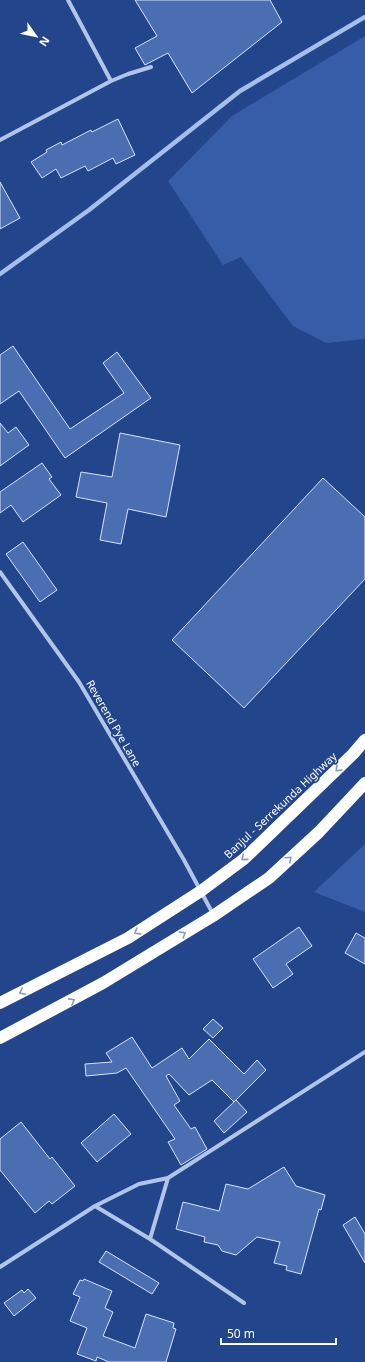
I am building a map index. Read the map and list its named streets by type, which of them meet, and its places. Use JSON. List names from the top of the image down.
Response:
{
  "streets": {
    "highway": ["Banjul - Serrekunda Highway"],
    "street": ["Reverend Pye Lane"]
  },
  "crossings": [
    ["Reverend Pye Lane", "Banjul - Serrekunda Highway"]
  ],
  "scale_bar": "50 m",
  "north": "bottom right"
}
